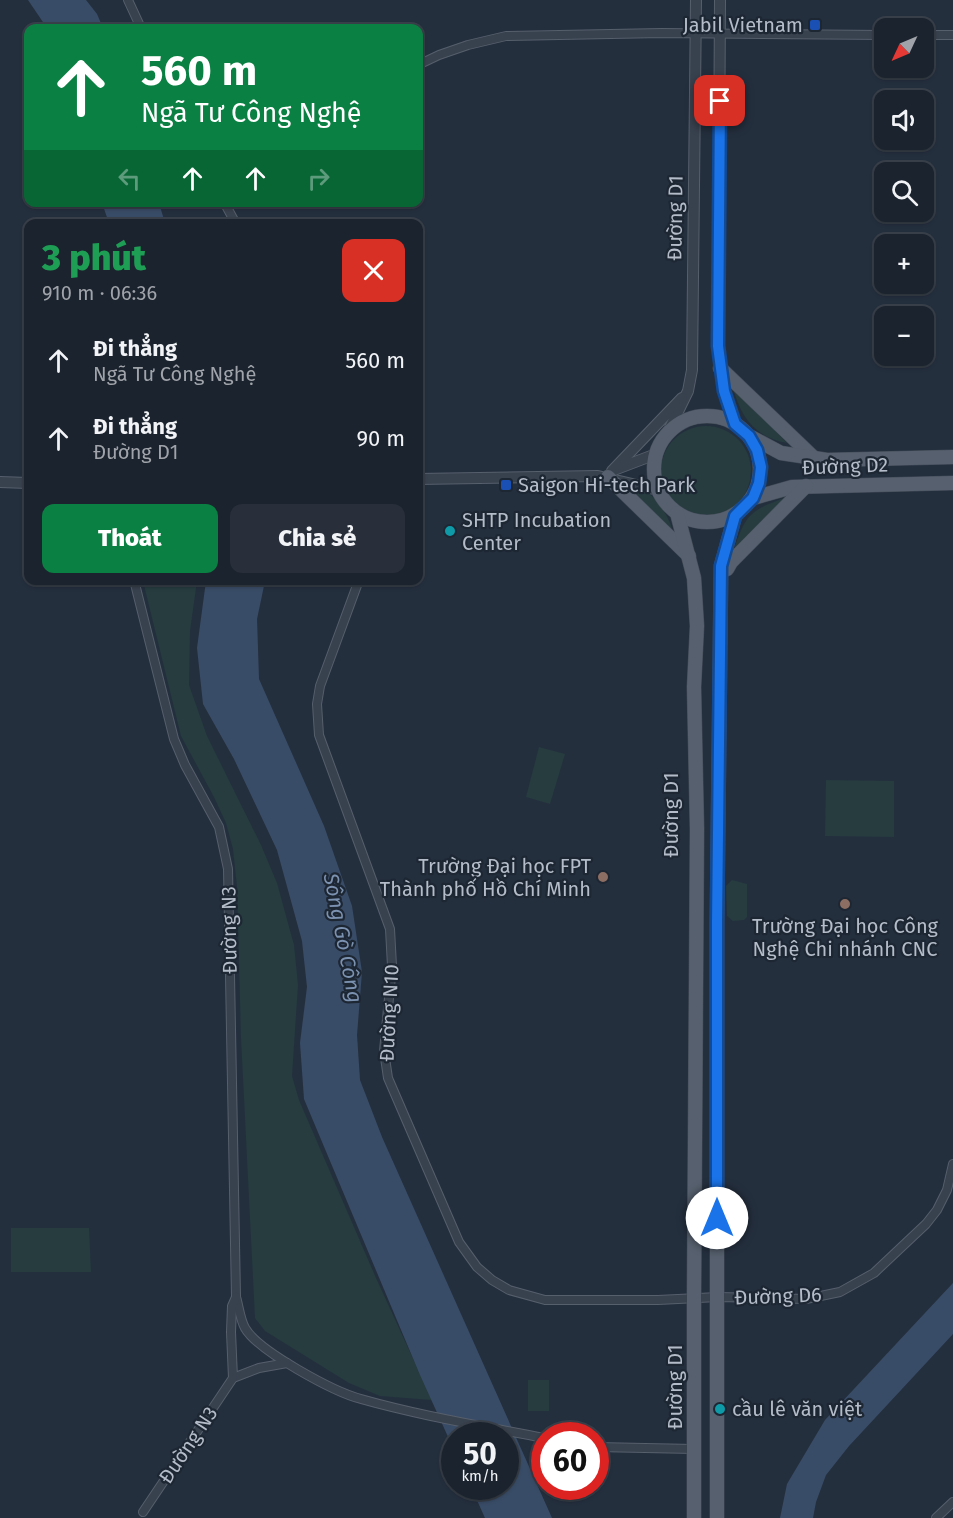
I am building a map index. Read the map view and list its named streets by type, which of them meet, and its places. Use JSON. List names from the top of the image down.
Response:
{
  "streets": {
    "main road": ["Đường D1", "Đường D2"],
    "street": ["Đường N3", "Đường N10", "Đường D6"]
  },
  "crossings": [
    ["Đường D1", "Đường D2"],
    ["Đường D1", "Đường N10"],
    ["Đường N10", "Đường D6"]
  ],
  "water": ["Sông Gò Công"],
  "places": {
    "transit": ["Jabil Vietnam", "Saigon Hi-tech Park"],
    "other": [
      "SHTP Incubation Center",
      "Trường Đại học FPT Thành phố Hồ Chí Minh",
      "Trường Đại học Công Nghệ Chi nhánh CNC",
      "cầu lê văn việt"
    ]
  },
  "north": "bottom left",
  "page": {
    "map_buttons": ["+", "−"],
    "turn": ["560 m", "Ngã Tư Công Nghệ"],
    "heading": ["3 phút", "910 m · 06:36"],
    "list": [
      {
        "name": "Đi thẳng",
        "note": "Ngã Tư Công Nghệ",
        "value": "560 m"
      },
      {
        "name": "Đi thẳng",
        "note": "Đường D1",
        "value": "90 m"
      }
    ],
    "buttons": ["Thoát", "Chia sẻ"],
    "speed": "50 km/h",
    "limit": "60"
  }
}
